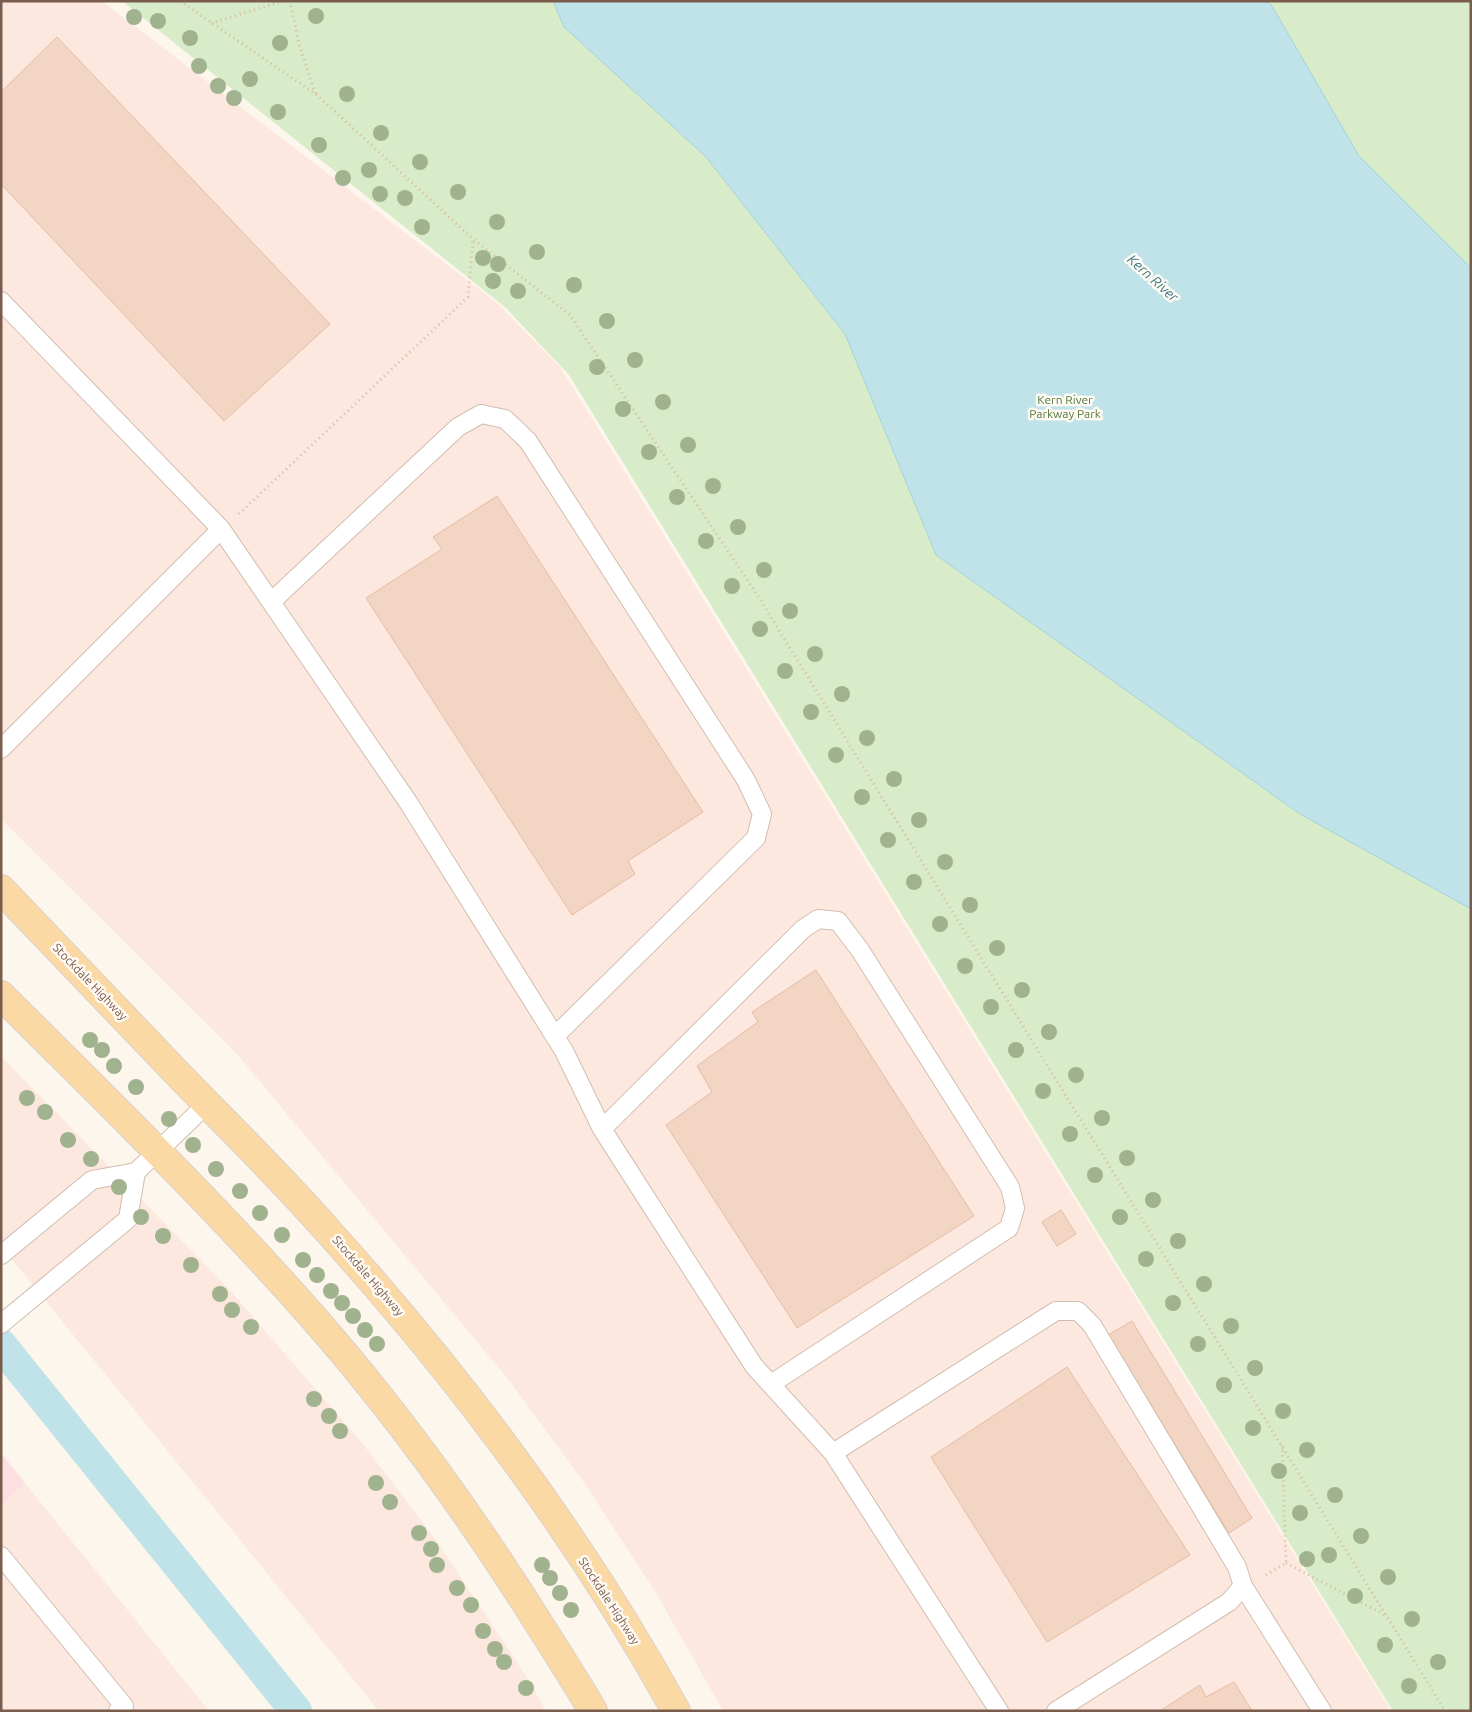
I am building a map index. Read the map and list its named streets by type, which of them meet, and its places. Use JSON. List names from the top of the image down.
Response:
{
  "streets": {
    "main road": ["Stockdale Highway"]
  },
  "water": ["Kern River"],
  "parks": ["Kern River Parkway Park"]
}
